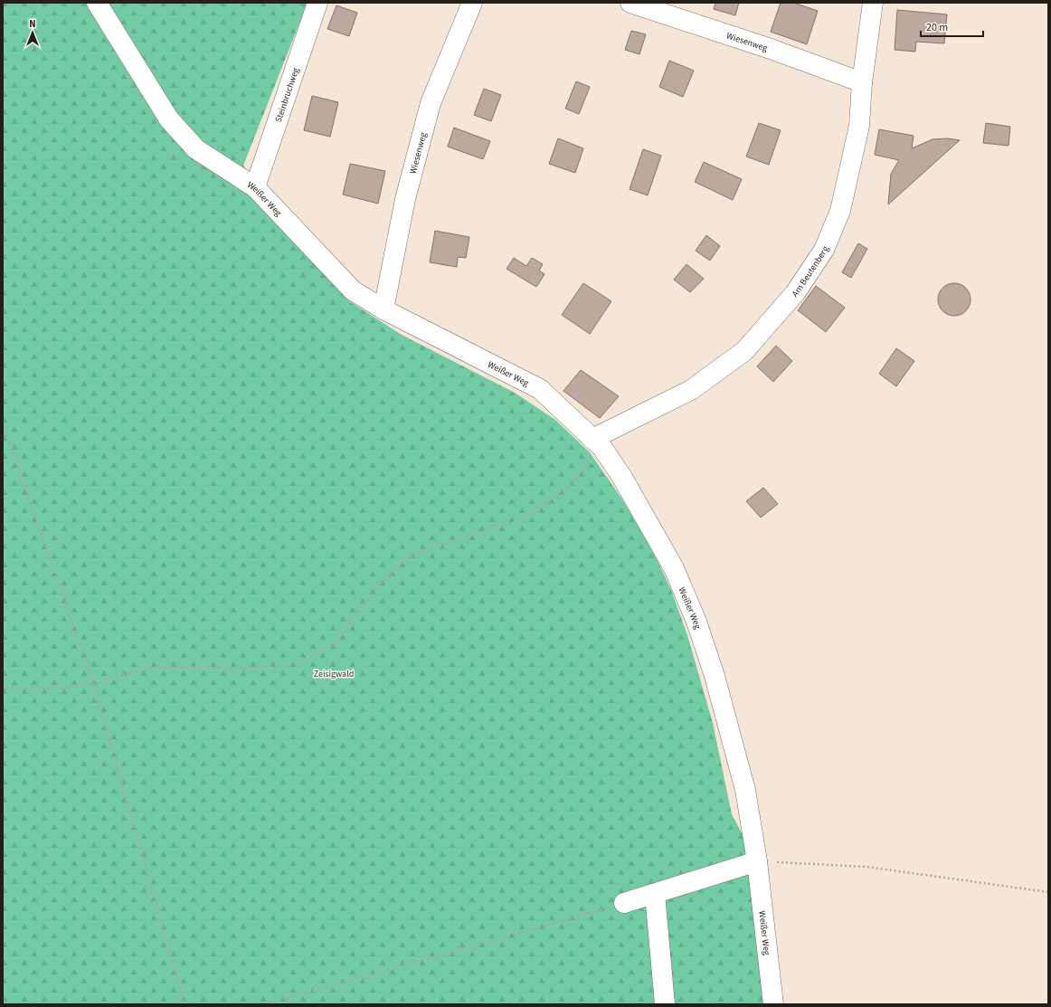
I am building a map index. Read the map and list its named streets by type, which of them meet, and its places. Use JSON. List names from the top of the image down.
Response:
{
  "streets": {
    "street": [
      "Wiesenweg",
      "Steinbruchweg",
      "Weißer Weg",
      "Am Beutenberg"
    ]
  },
  "crossings": [
    ["Wiesenweg", "Weißer Weg"],
    ["Wiesenweg", "Am Beutenberg"],
    ["Steinbruchweg", "Weißer Weg"],
    ["Weißer Weg", "Am Beutenberg"]
  ],
  "parks": ["Zeisigwald"],
  "scale_bar": "20 m",
  "north": "top"
}
